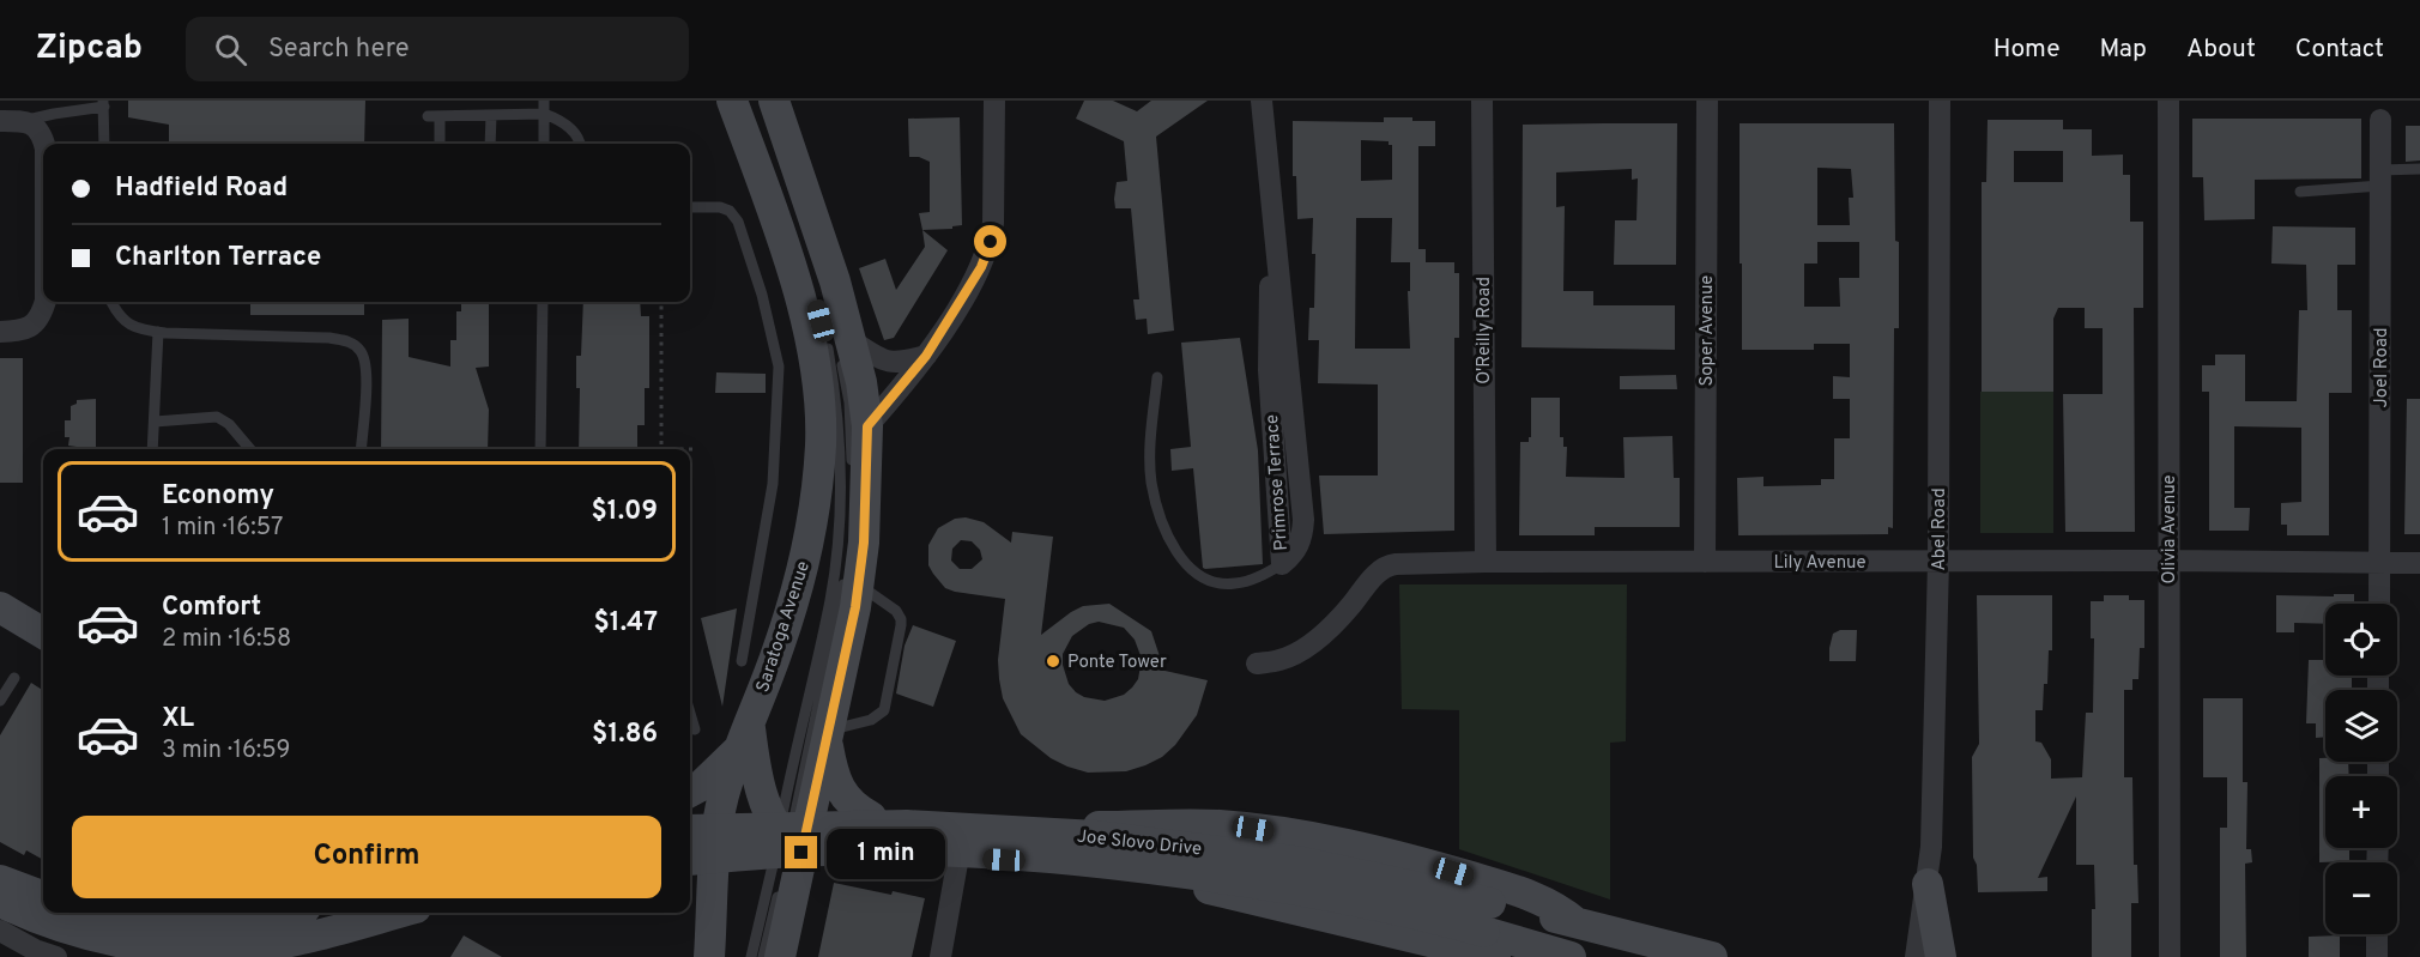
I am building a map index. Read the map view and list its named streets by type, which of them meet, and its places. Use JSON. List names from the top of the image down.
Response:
{
  "streets": {
    "main road": ["Saratoga Avenue", "Joe Slovo Drive"],
    "street": [
      "O'Reilly Road",
      "Soper Avenue",
      "Joel Road",
      "Primrose Terrace",
      "Abel Road",
      "Olivia Avenue",
      "Lily Avenue"
    ]
  },
  "crossings": [
    ["O'Reilly Road", "Lily Avenue"],
    ["Soper Avenue", "Lily Avenue"],
    ["Joel Road", "Lily Avenue"],
    ["Abel Road", "Lily Avenue"],
    ["Olivia Avenue", "Lily Avenue"]
  ],
  "places": ["Ponte Tower"],
  "page": {
    "header": "Zipcab",
    "search": "Search here",
    "nav": [
      "Home",
      "Map",
      "About",
      "Contact"
    ],
    "banner": ["Hadfield Road", "Charlton Terrace"],
    "list": [
      {
        "name": "Economy",
        "note": "1 min · 16:57",
        "value": "$1.09"
      },
      {
        "name": "Comfort",
        "note": "2 min · 16:58",
        "value": "$1.47"
      },
      {
        "name": "XL",
        "note": "3 min · 16:59",
        "value": "$1.86"
      }
    ],
    "map_buttons": ["+", "−"],
    "buttons": "Confirm",
    "bubble": "1 min"
  }
}
